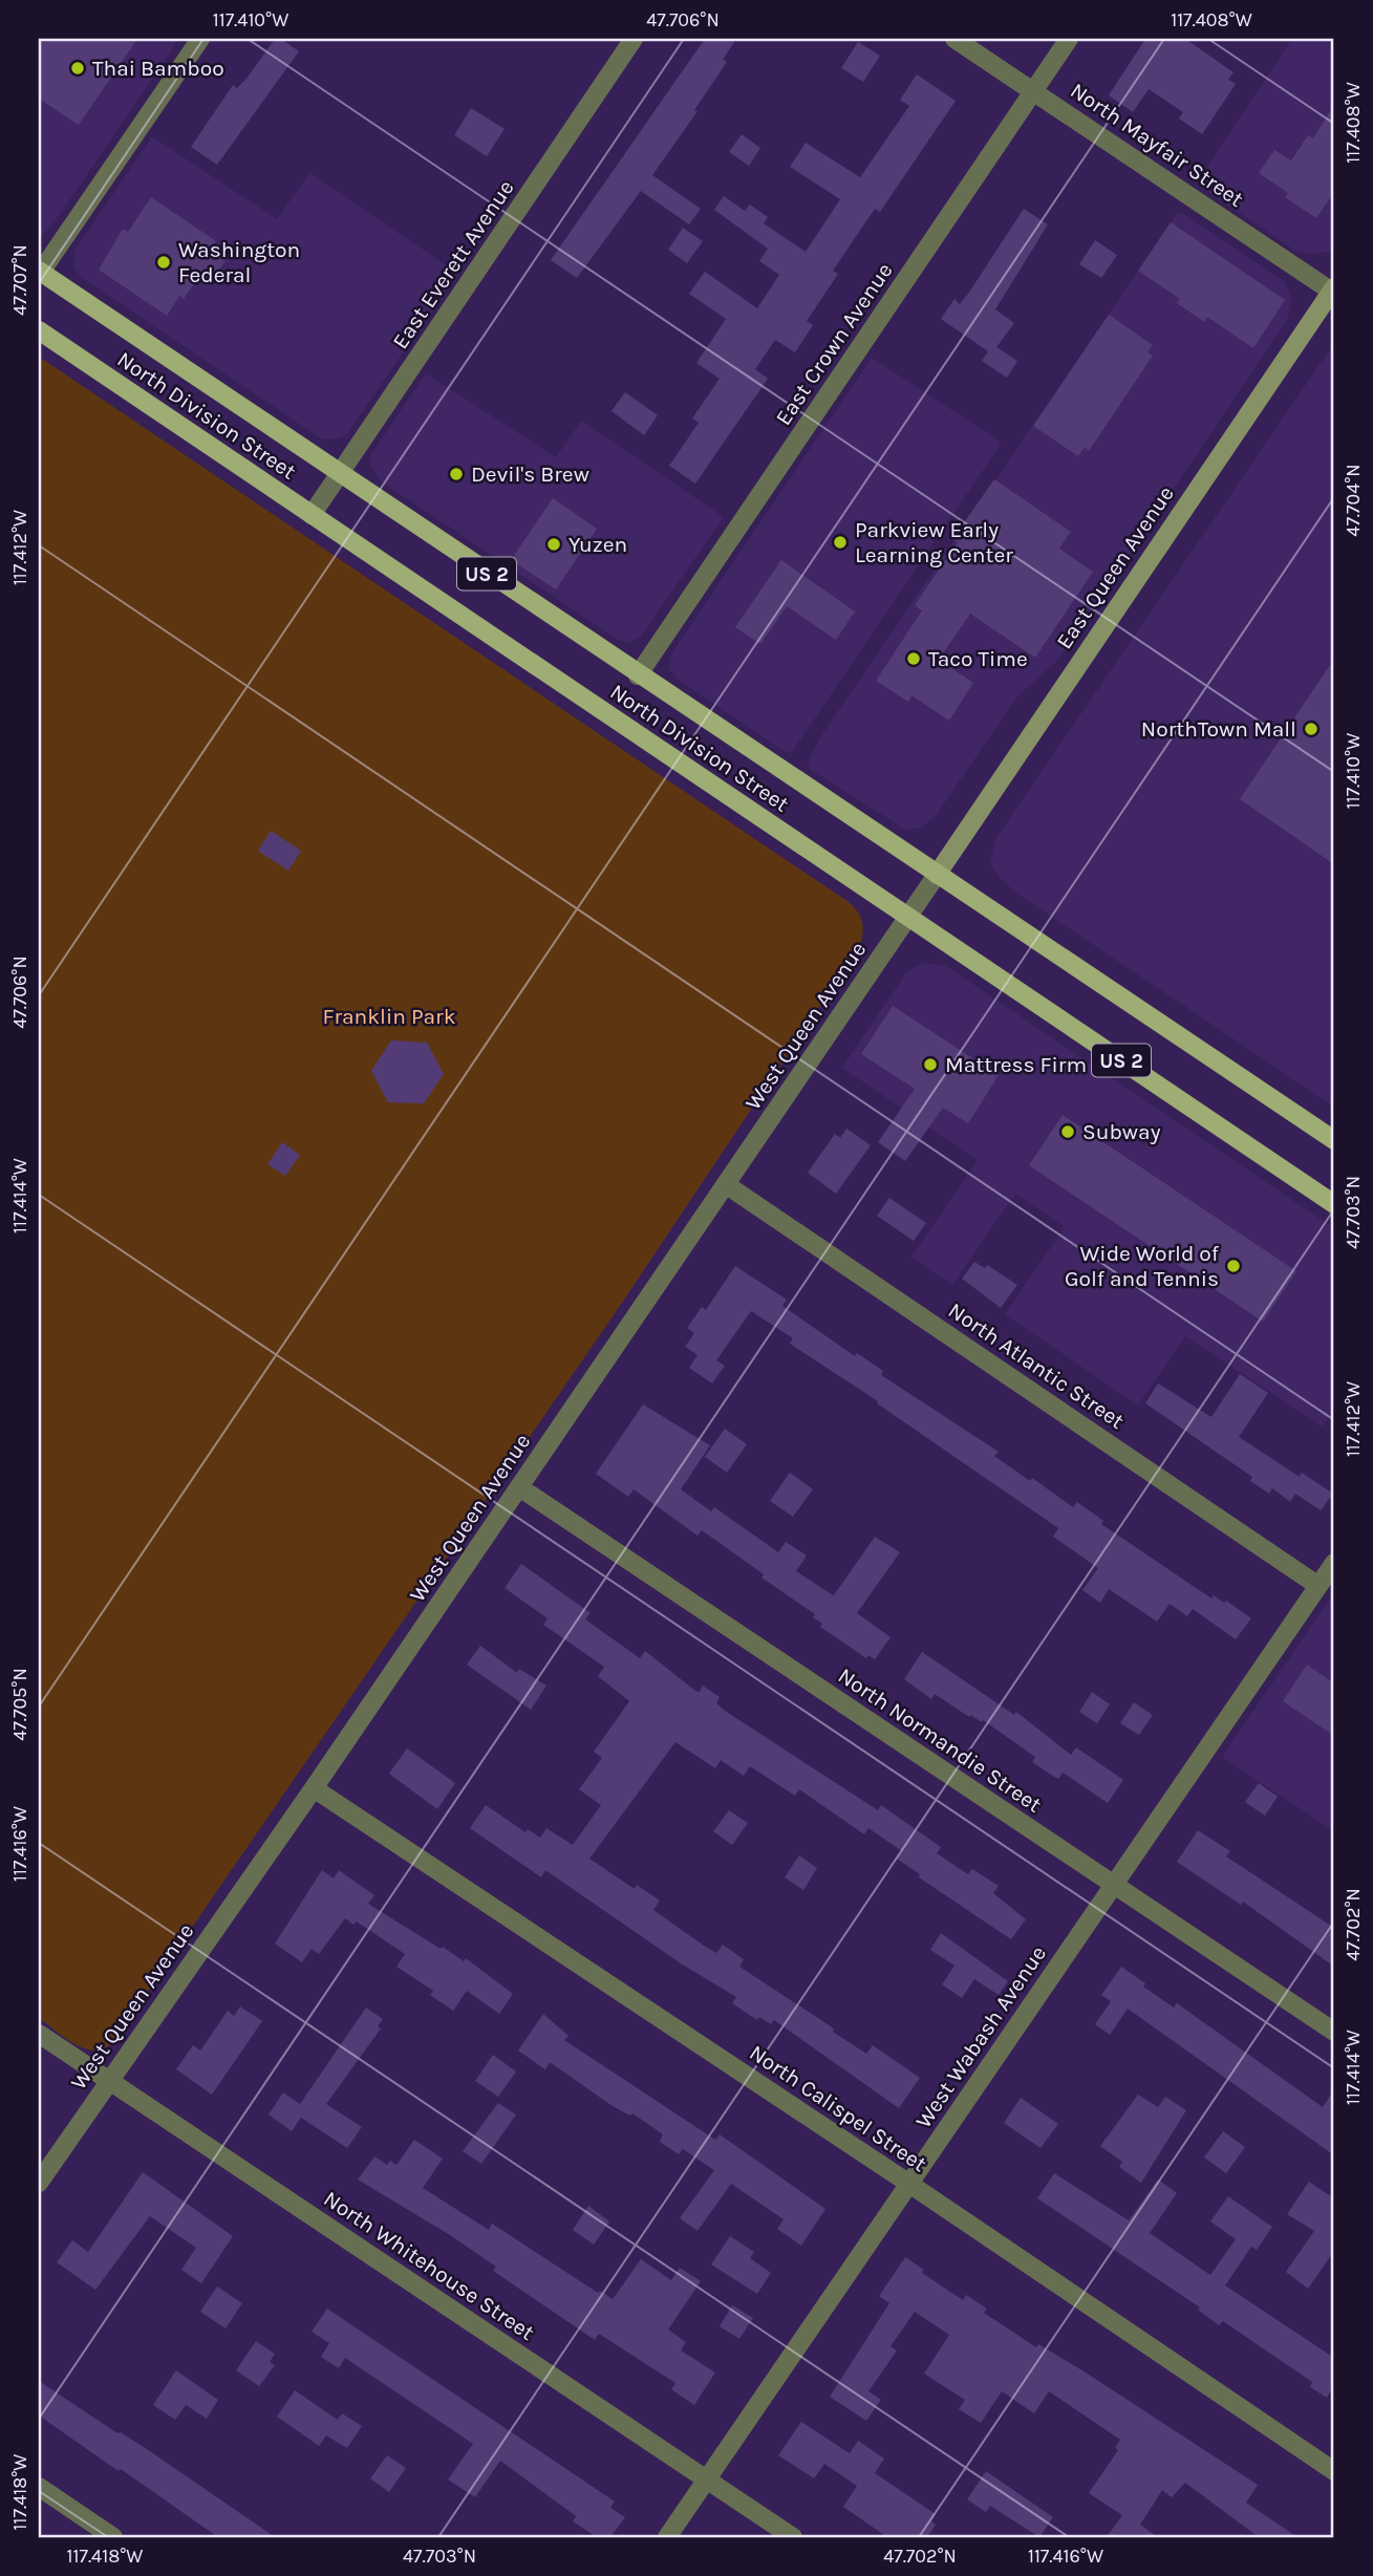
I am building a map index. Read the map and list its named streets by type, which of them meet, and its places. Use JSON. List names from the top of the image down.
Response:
{
  "streets": {
    "main road": ["North Division Street", "US 2"],
    "street": [
      "North Mayfair Street",
      "East Everett Avenue",
      "East Crown Avenue",
      "East Queen Avenue",
      "West Queen Avenue",
      "North Atlantic Street",
      "North Normandie Street",
      "West Wabash Avenue",
      "North Calispel Street",
      "North Whitehouse Street"
    ]
  },
  "crossings": [
    ["North Mayfair Street", "East Crown Avenue"],
    ["North Mayfair Street", "East Queen Avenue"],
    ["East Everett Avenue", "North Division Street"],
    ["East Crown Avenue", "North Division Street"],
    ["North Division Street", "East Queen Avenue"],
    ["North Division Street", "West Queen Avenue"],
    ["East Queen Avenue", "West Queen Avenue"],
    ["West Queen Avenue", "North Atlantic Street"],
    ["West Queen Avenue", "North Normandie Street"],
    ["West Queen Avenue", "North Calispel Street"],
    ["West Queen Avenue", "North Whitehouse Street"],
    ["North Atlantic Street", "West Wabash Avenue"],
    ["North Normandie Street", "West Wabash Avenue"],
    ["West Wabash Avenue", "North Calispel Street"],
    ["West Wabash Avenue", "North Whitehouse Street"]
  ],
  "parks": ["Franklin Park"],
  "places": [
    "Thai Bamboo",
    "Washington Federal",
    "Devil's Brew",
    "Parkview Early Learning Center",
    "Yuzen",
    "Taco Time",
    "NorthTown Mall",
    "Mattress Firm",
    "Subway",
    "Wide World of Golf and Tennis"
  ],
  "coordinates": [
    "117.410°W",
    "47.706°N",
    "117.408°W",
    "47.707°N",
    "47.704°N",
    "117.412°W",
    "117.414°W",
    "47.703°N",
    "47.705°N",
    "117.416°W",
    "47.702°N",
    "117.418°W"
  ]
}
